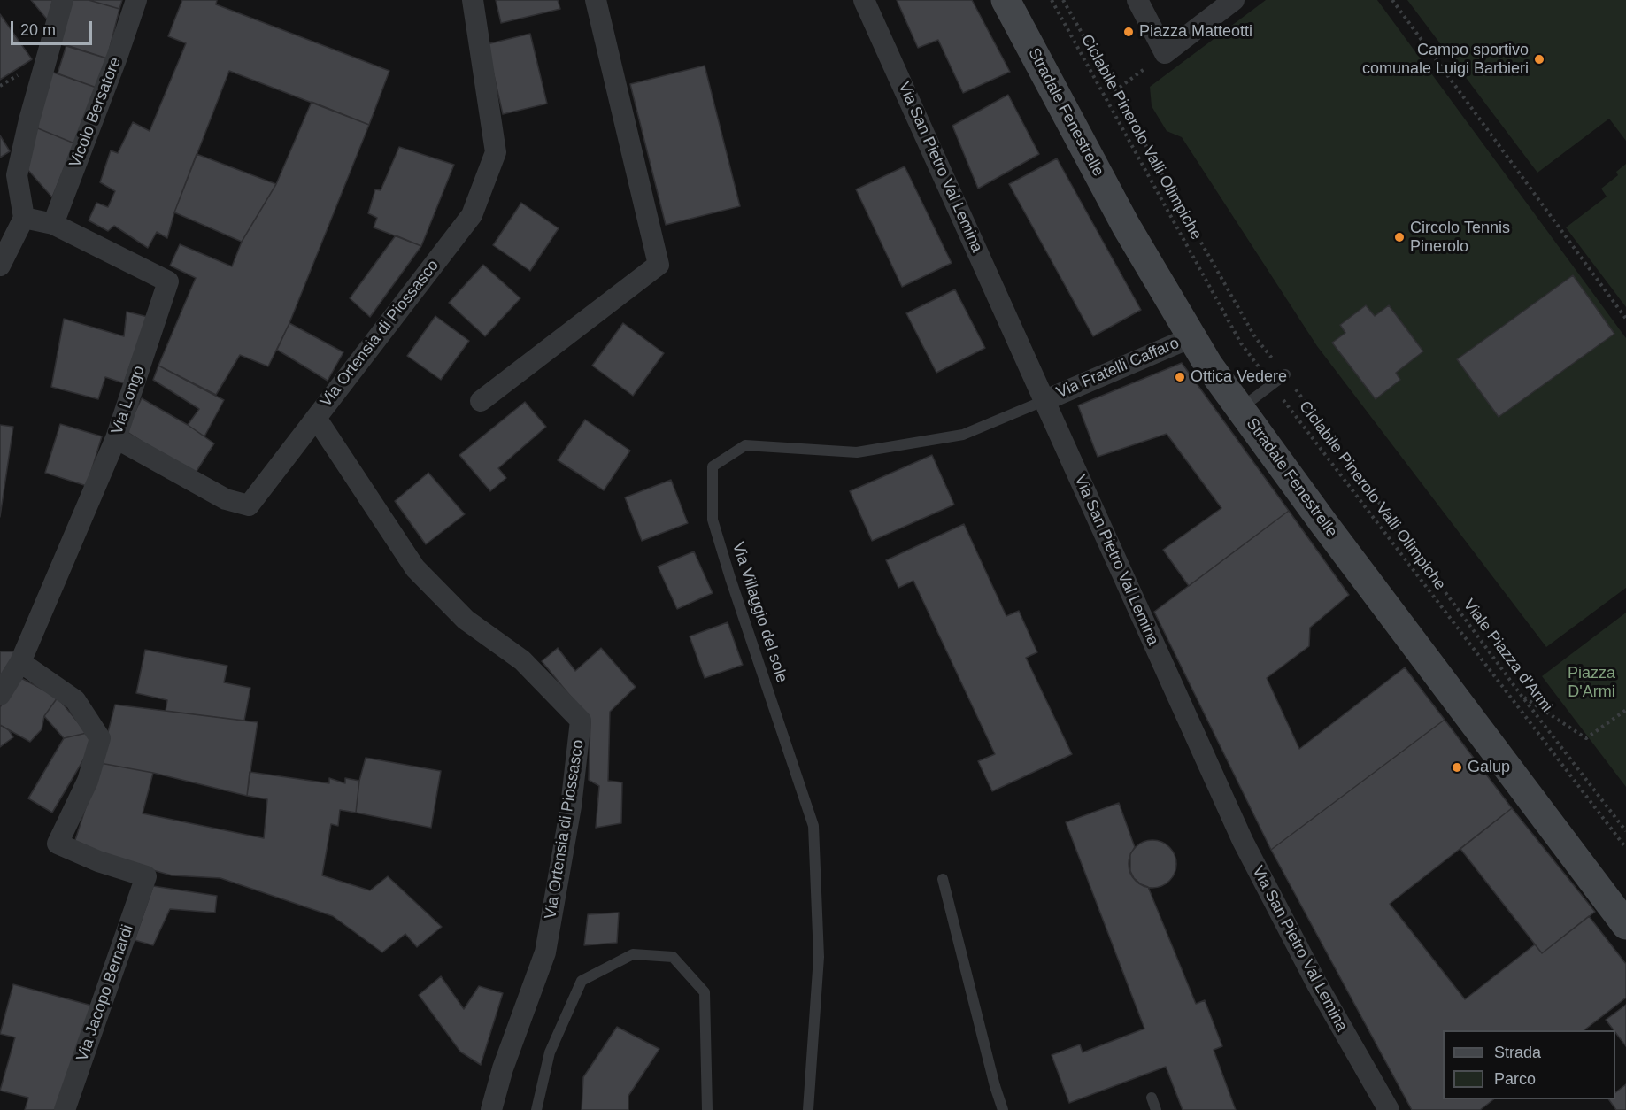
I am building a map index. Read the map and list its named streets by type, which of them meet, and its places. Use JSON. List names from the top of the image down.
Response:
{
  "streets": {
    "main road": ["Stradale Fenestrelle"],
    "street": [
      "Vicolo Bersatore",
      "Via San Pietro Val Lemina",
      "Via Ortensia di Piossasco",
      "Via Fratelli Caffaro",
      "Via Longo",
      "Via Jacopo Bernardi"
    ],
    "lane": ["Via Villaggio del sole"],
    "path": ["Ciclabile Pinerolo Valli Olimpiche", "Viale Piazza d'Armi"]
  },
  "crossings": [
    ["Vicolo Bersatore", "Via Longo"],
    ["Stradale Fenestrelle", "Via Fratelli Caffaro"],
    ["Via San Pietro Val Lemina", "Via Fratelli Caffaro"],
    ["Via San Pietro Val Lemina", "Via Villaggio del sole"],
    ["Via Fratelli Caffaro", "Via Villaggio del sole"],
    ["Via Longo", "Via Jacopo Bernardi"]
  ],
  "parks": ["Piazza D'Armi"],
  "places": [
    "Piazza Matteotti",
    "Campo sportivo comunale Luigi Barbieri",
    "Circolo Tennis Pinerolo",
    "Ottica Vedere",
    "Galup"
  ],
  "legend": ["Strada", "Parco"],
  "scale_bar": "20 m"
}
